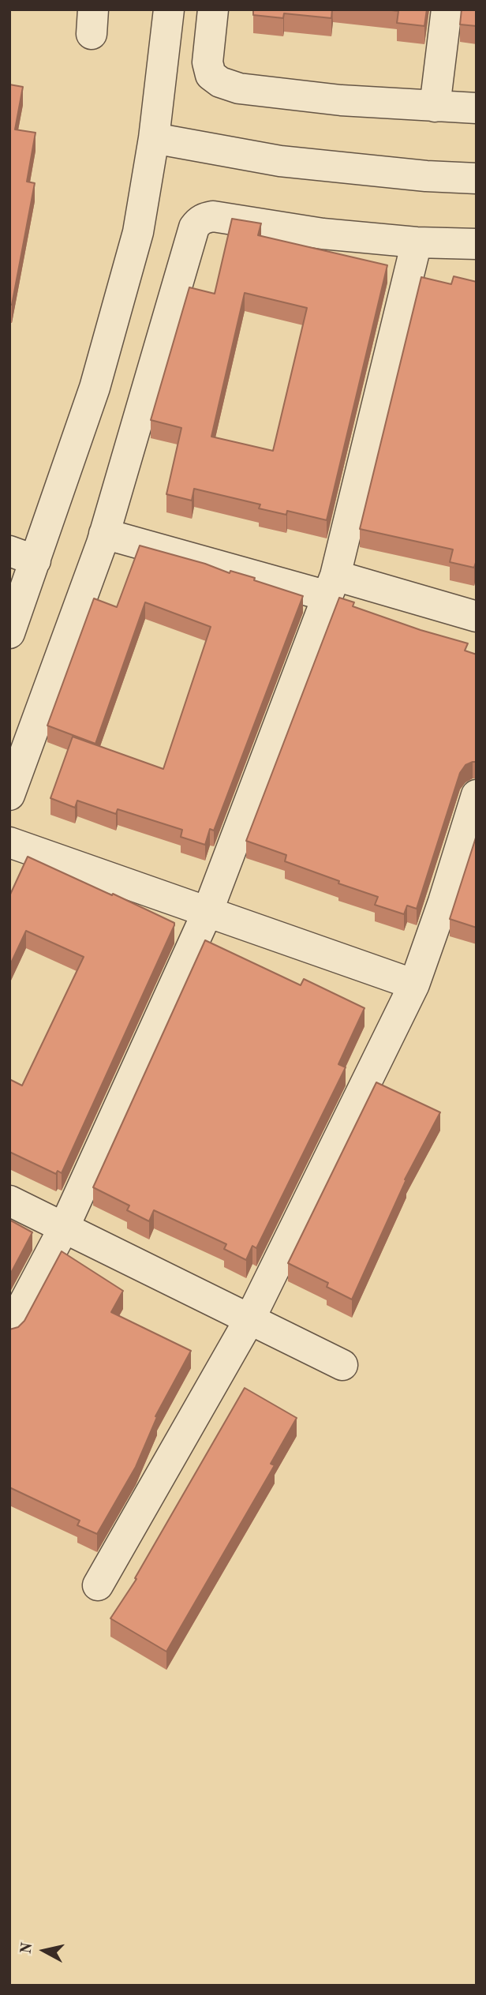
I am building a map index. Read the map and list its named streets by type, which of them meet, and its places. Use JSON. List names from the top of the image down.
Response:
{
  "north": "left"
}
